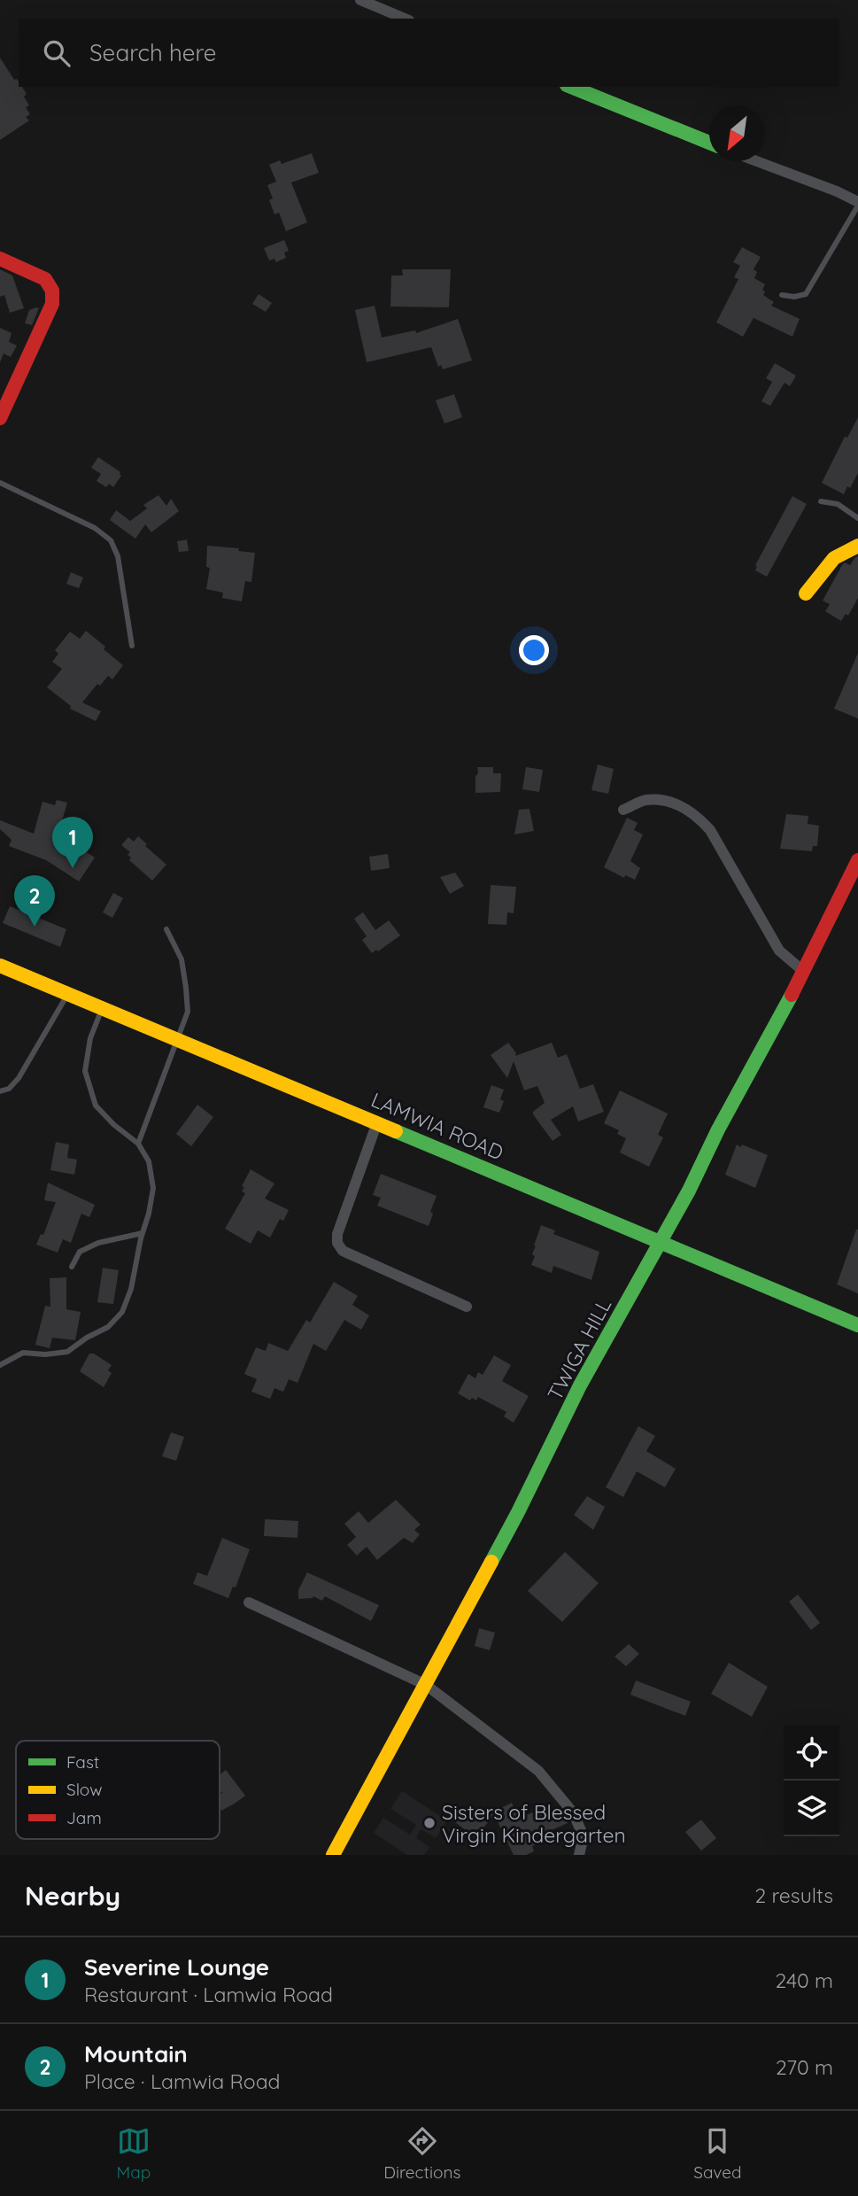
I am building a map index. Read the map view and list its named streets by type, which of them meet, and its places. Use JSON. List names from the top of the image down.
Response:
{
  "streets": {
    "street": ["LAMWIA ROAD", "TWIGA HILL"]
  },
  "crossings": [
    ["LAMWIA ROAD", "TWIGA HILL"]
  ],
  "places": ["Sisters of Blessed Virgin Kindergarten"],
  "legend": ["Fast", "Slow", "Jam"],
  "north": "bottom left",
  "page": {
    "search": "Search here",
    "pins": ["1", "2"],
    "heading": ["Nearby", "2 results"],
    "list": [
      {
        "mark": "1",
        "name": "Severine Lounge",
        "note": "Restaurant · Lamwia Road",
        "value": "240 m"
      },
      {
        "mark": "2",
        "name": "Mountain",
        "note": "Place · Lamwia Road",
        "value": "270 m"
      }
    ],
    "nav": ["Map", "Directions", "Saved"]
  }
}
